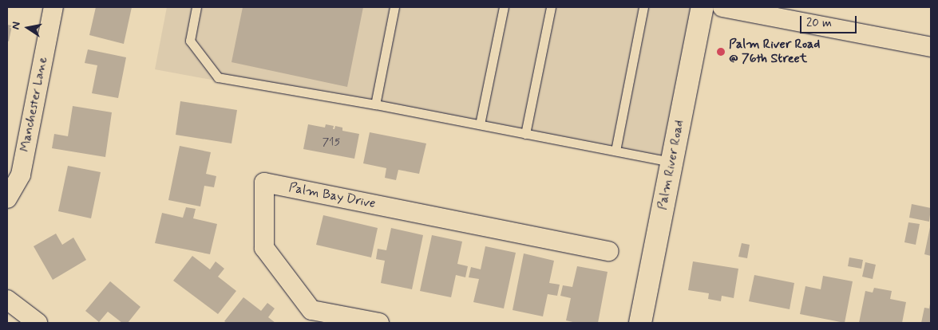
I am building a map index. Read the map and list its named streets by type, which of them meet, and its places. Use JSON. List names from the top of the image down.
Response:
{
  "streets": {
    "street": ["Manchester Lane", "Palm River Road", "Palm Bay Drive"]
  },
  "places": ["Palm River Road @ 76th Street"],
  "house_numbers": ["715"],
  "scale_bar": "20 m",
  "north": "left"
}
